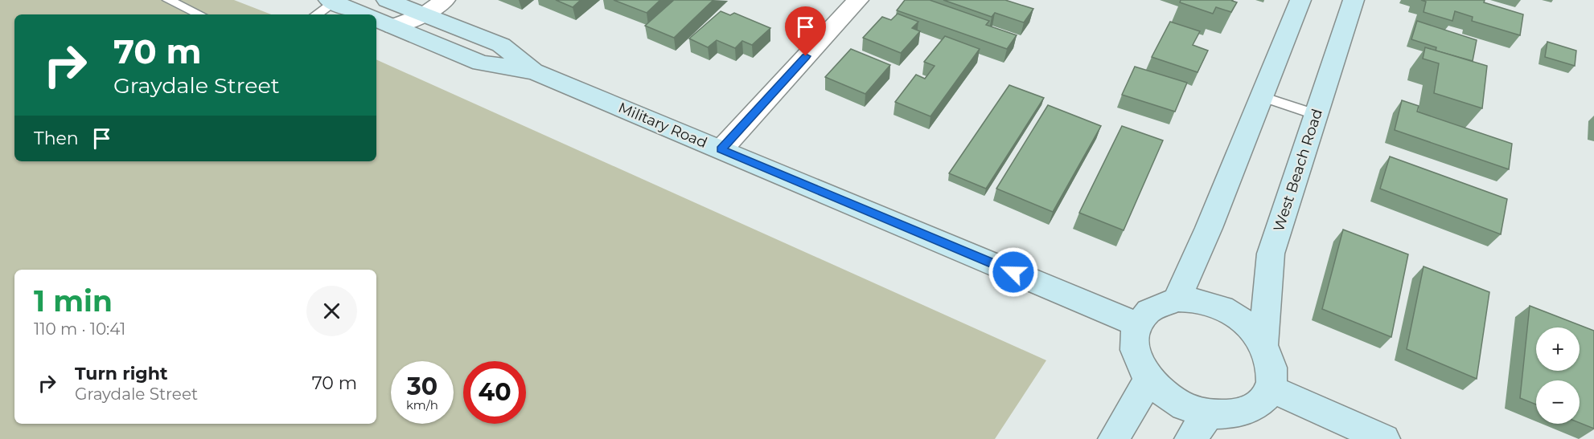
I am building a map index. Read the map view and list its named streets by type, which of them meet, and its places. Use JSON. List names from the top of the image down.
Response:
{
  "streets": {
    "street": ["Military Road", "West Beach Road"]
  },
  "crossings": [
    ["Military Road", "West Beach Road"]
  ],
  "page": {
    "turn": ["70 m", "Graydale Street"],
    "then": "Then",
    "heading": ["1 min", "110 m · 10:41"],
    "map_buttons": ["+", "−"],
    "list": [
      {
        "name": "Turn right",
        "note": "Graydale Street",
        "value": "70 m"
      }
    ],
    "speed": "30 km/h",
    "limit": "40"
  }
}
